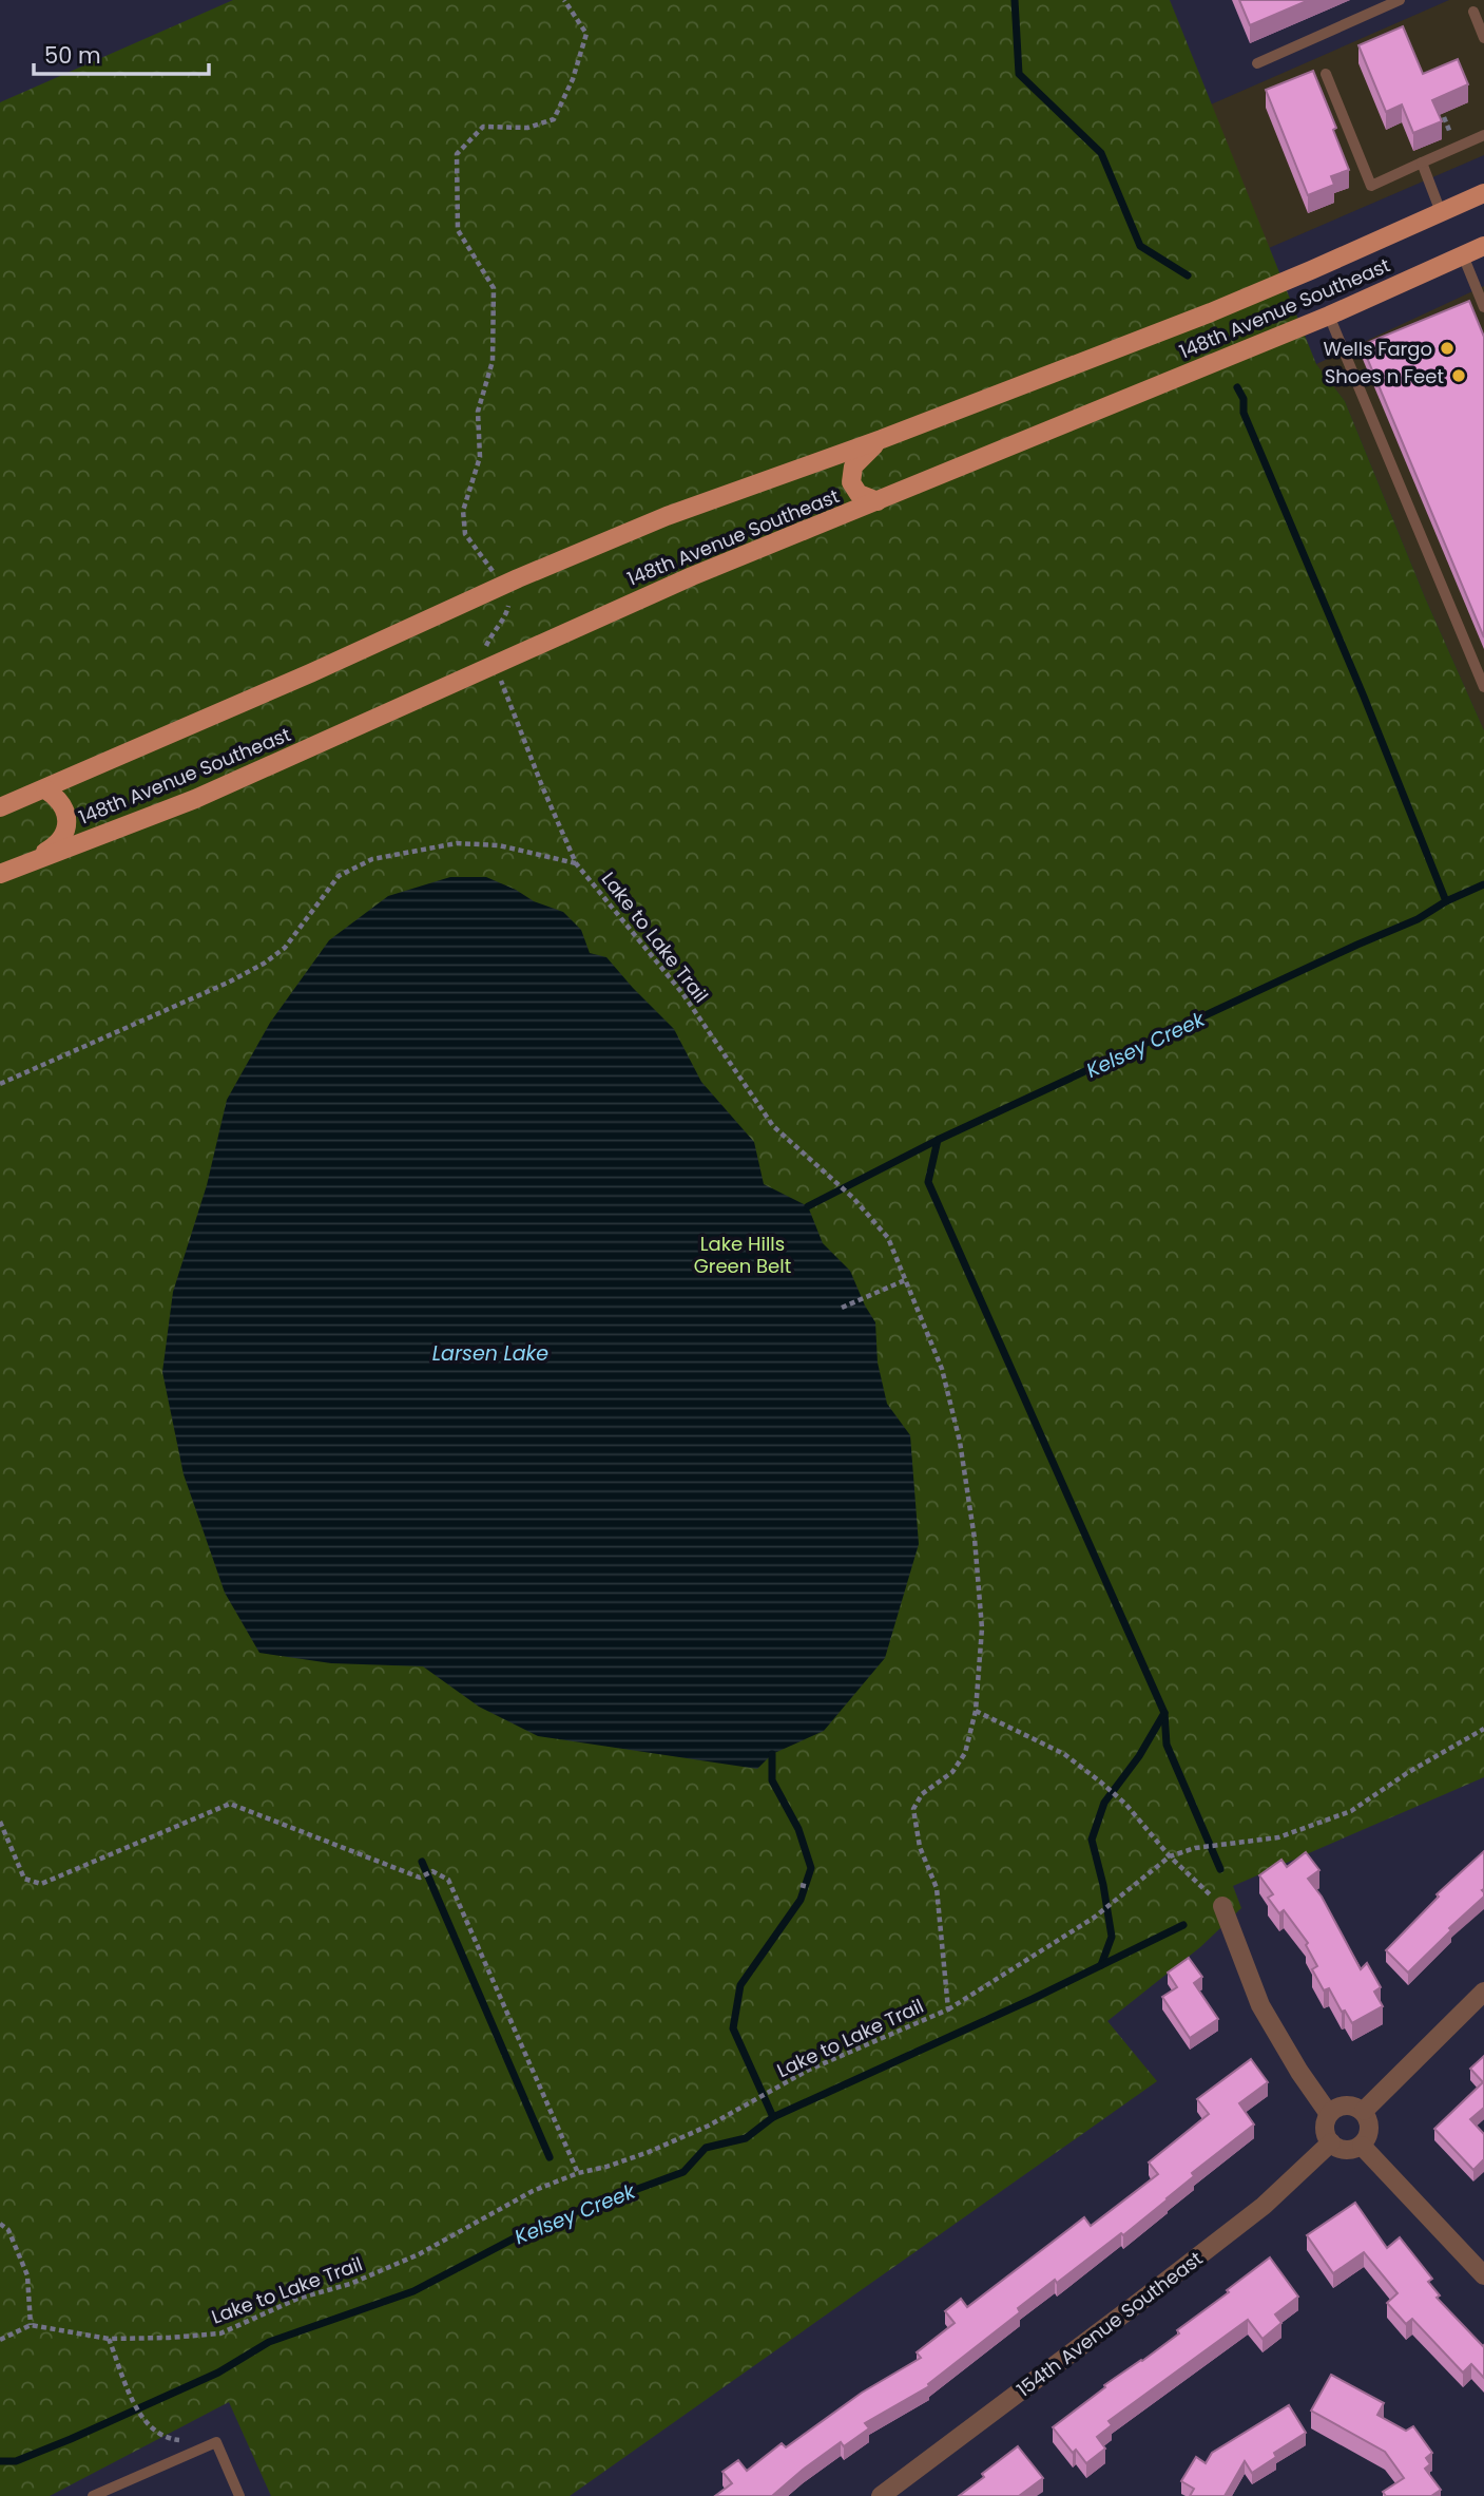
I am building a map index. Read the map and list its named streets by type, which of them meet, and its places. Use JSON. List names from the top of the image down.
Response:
{
  "streets": {
    "main road": ["148th Avenue Southeast"],
    "street": ["154th Avenue Southeast"],
    "path": ["Lake to Lake Trail"]
  },
  "water": ["Kelsey Creek", "Larsen Lake"],
  "parks": ["Lake Hills Green Belt"],
  "places": ["Wells Fargo", "Shoes n Feet"],
  "scale_bar": "50 m"
}
